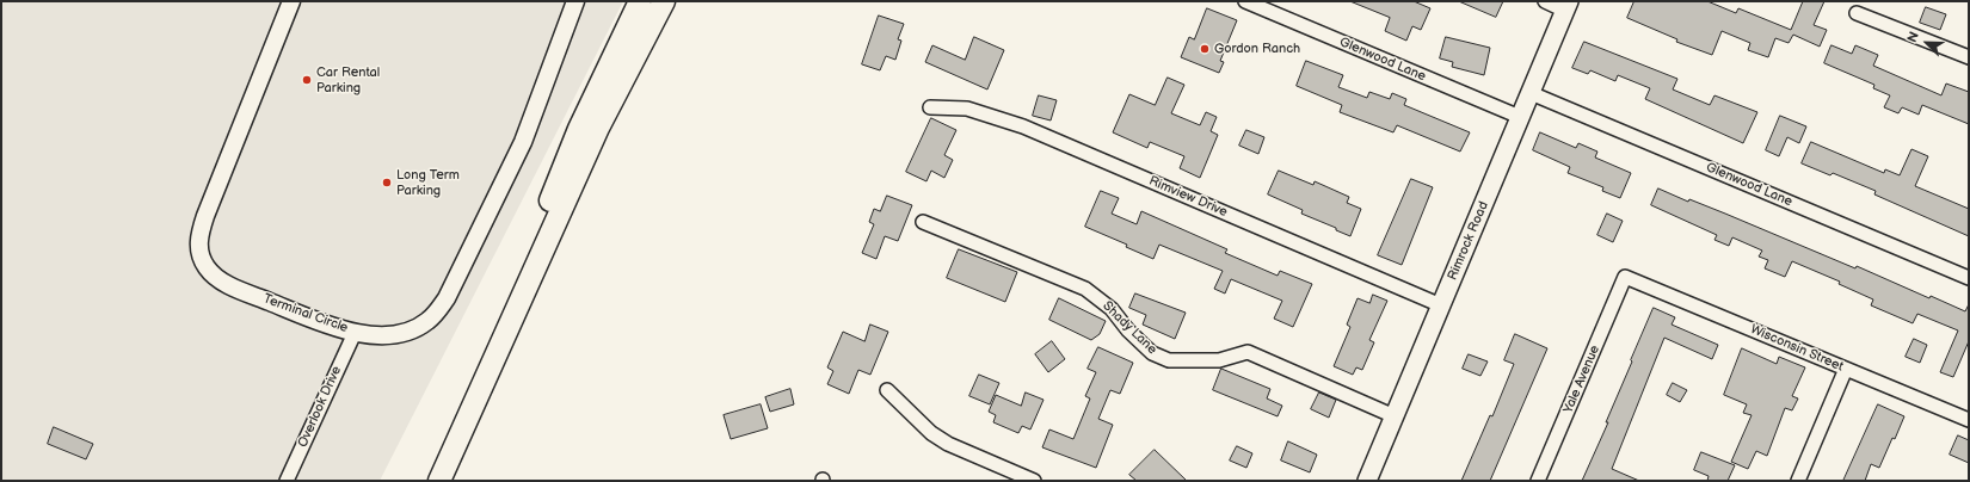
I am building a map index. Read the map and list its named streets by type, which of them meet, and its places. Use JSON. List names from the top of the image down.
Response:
{
  "streets": {
    "main road": ["Rimrock Road"],
    "street": [
      "Glenwood Lane",
      "Rimview Drive",
      "Terminal Circle",
      "Shady Lane",
      "Wisconsin Street",
      "Yale Avenue",
      "Overlook Drive"
    ]
  },
  "crossings": [
    ["Glenwood Lane", "Rimrock Road"],
    ["Rimview Drive", "Rimrock Road"],
    ["Rimrock Road", "Shady Lane"],
    ["Terminal Circle", "Overlook Drive"],
    ["Wisconsin Street", "Yale Avenue"]
  ],
  "places": ["Gordon Ranch", "Car Rental Parking", "Long Term Parking"],
  "north": "top left"
}
